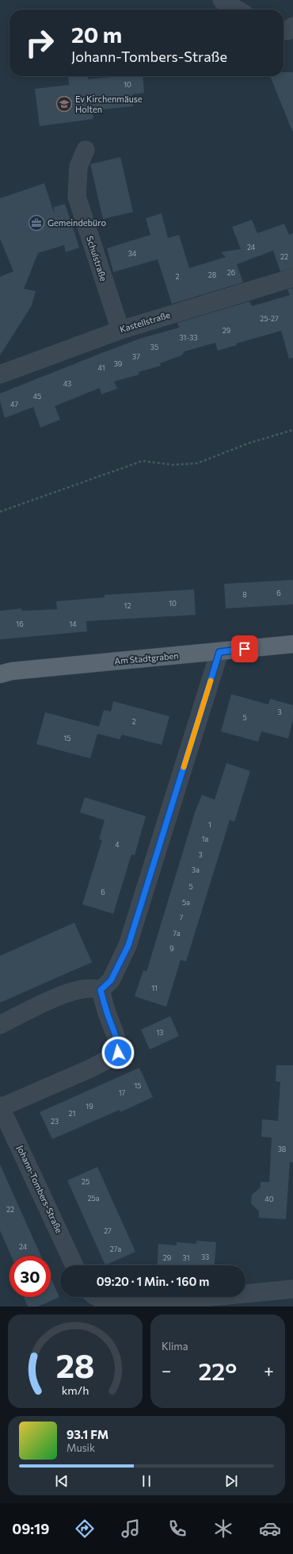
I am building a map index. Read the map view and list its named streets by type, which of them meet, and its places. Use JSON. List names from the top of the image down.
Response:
{
  "streets": {
    "main road": ["Am Stadtgraben"],
    "street": ["Schulstraße", "Kastellstraße", "Johann-Tombers-Straße"]
  },
  "crossings": [
    ["Schulstraße", "Kastellstraße"]
  ],
  "places": {
    "school or university": ["Ev Kirchenmäuse Holten"],
    "office": ["Gemeindebüro"]
  },
  "house_numbers": [
    "10",
    "24",
    "34",
    "22",
    "26",
    "28",
    "2",
    "25-27",
    "29",
    "31-33",
    "35",
    "37",
    "39",
    "41",
    "43",
    "45",
    "47",
    "6",
    "8",
    "10",
    "12",
    "16",
    "14",
    "3",
    "5",
    "2",
    "15",
    "1",
    "1a",
    "4",
    "3",
    "3a",
    "5",
    "6",
    "5a",
    "7",
    "7a",
    "9",
    "11",
    "13",
    "15",
    "17",
    "19",
    "21",
    "23",
    "38",
    "25",
    "25a",
    "40",
    "22",
    "27",
    "24",
    "27a",
    "33",
    "29",
    "31"
  ],
  "page": {
    "turn": ["20 m", "Johann-Tombers-Straße"],
    "limit": "30",
    "trip": "09:20 · 1 Min. · 160 m",
    "tile": "Klima",
    "heat": ["−", "22°", "+"],
    "song": ["93.1 FM", "Musik"],
    "tabs": "09:19",
    "gauge": ["28", "km/h"]
  }
}
